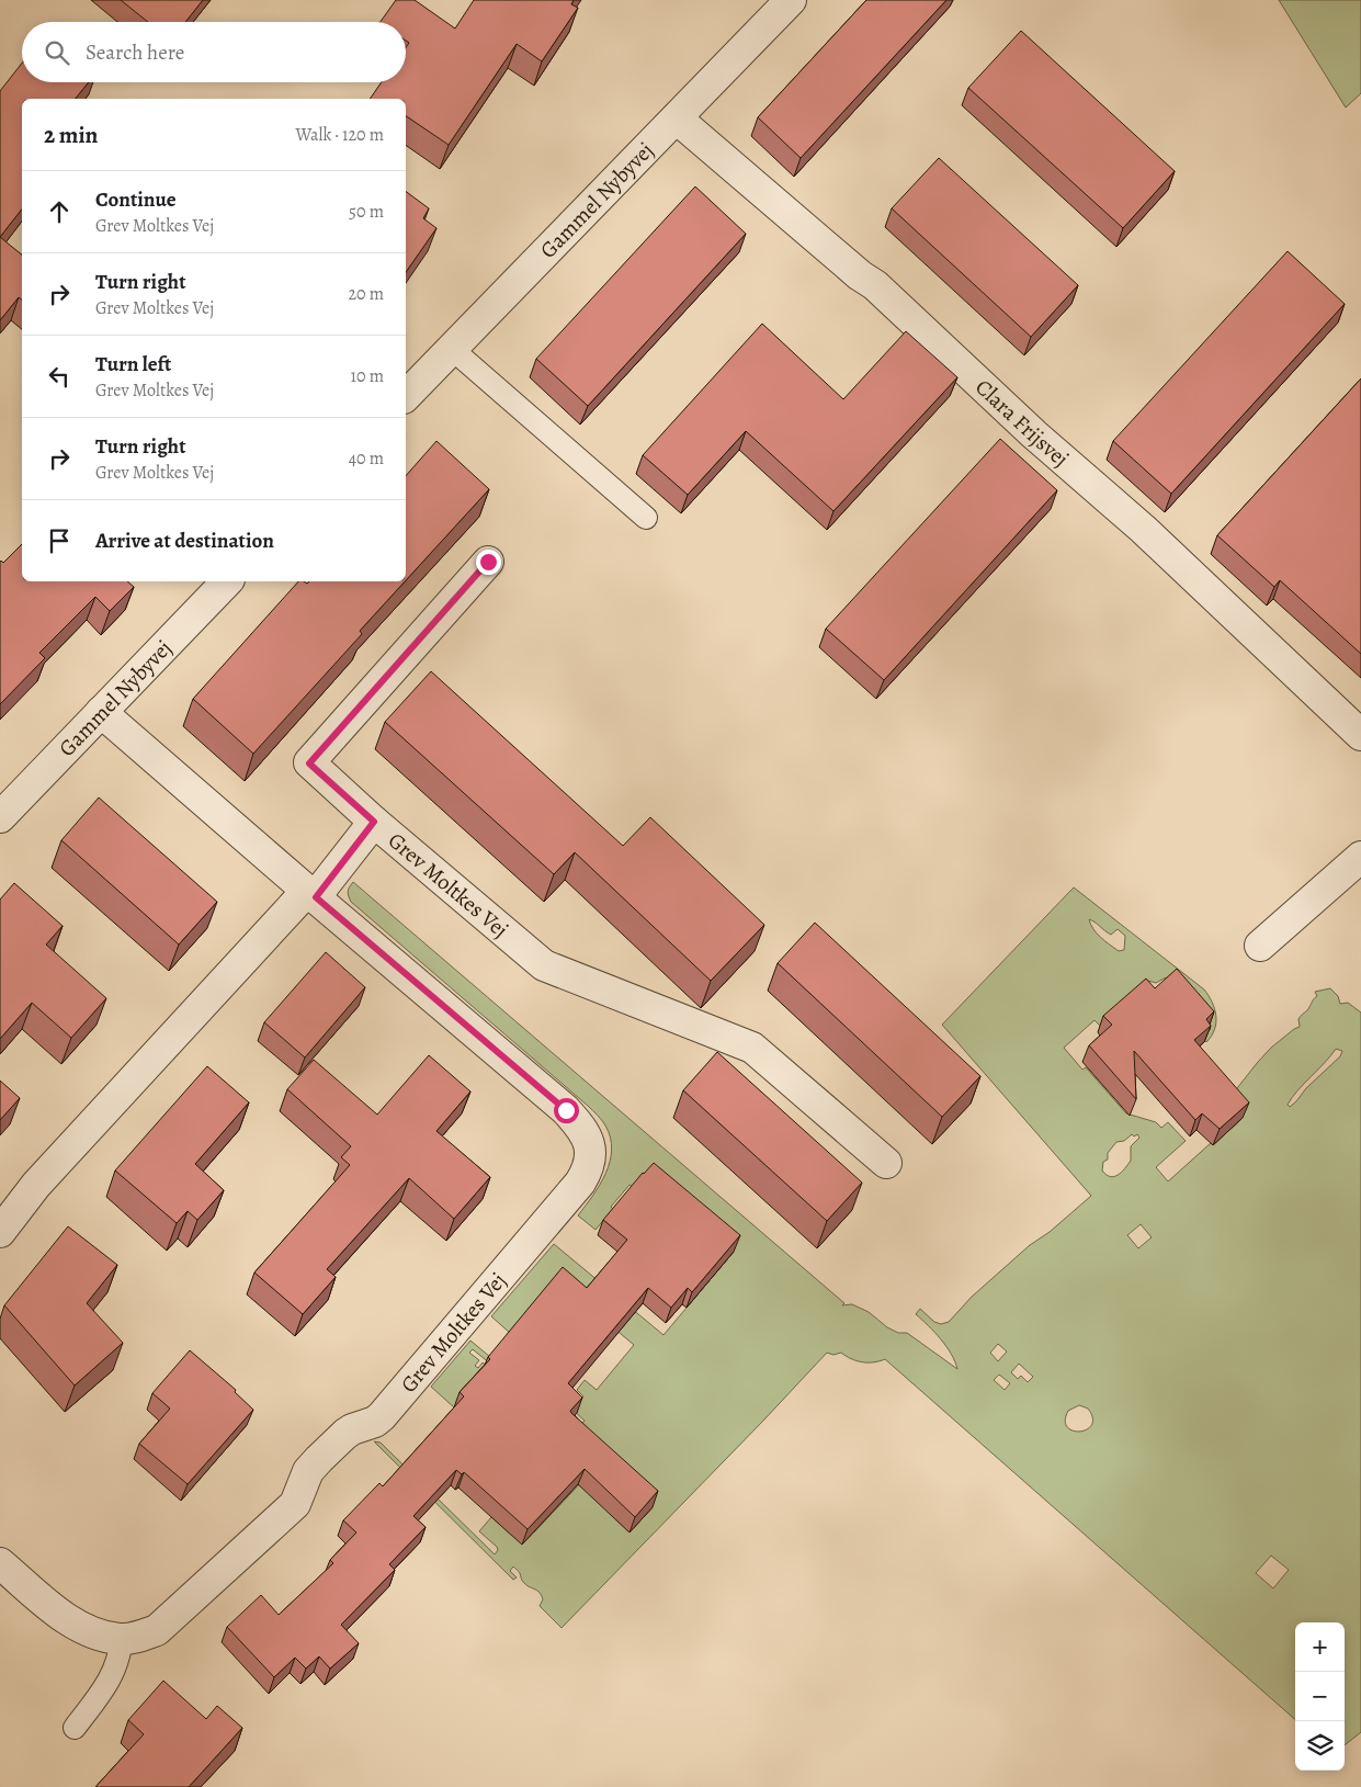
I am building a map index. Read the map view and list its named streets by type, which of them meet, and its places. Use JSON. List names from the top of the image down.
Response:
{
  "streets": {
    "street": ["Gammel Nybyvej", "Clara Frijsvej", "Grev Moltkes Vej"]
  },
  "crossings": [
    ["Gammel Nybyvej", "Clara Frijsvej"],
    ["Gammel Nybyvej", "Grev Moltkes Vej"]
  ],
  "page": {
    "search": "Search here",
    "heading": ["2 min", "Walk · 120 m"],
    "list": [
      ["Continue", "Grev Moltkes Vej", "50 m"],
      ["Turn right", "Grev Moltkes Vej", "20 m"],
      ["Turn left", "Grev Moltkes Vej", "10 m"],
      ["Turn right", "Grev Moltkes Vej", "40 m"],
      "Arrive at destination"
    ],
    "map_buttons": ["+", "−"]
  }
}
